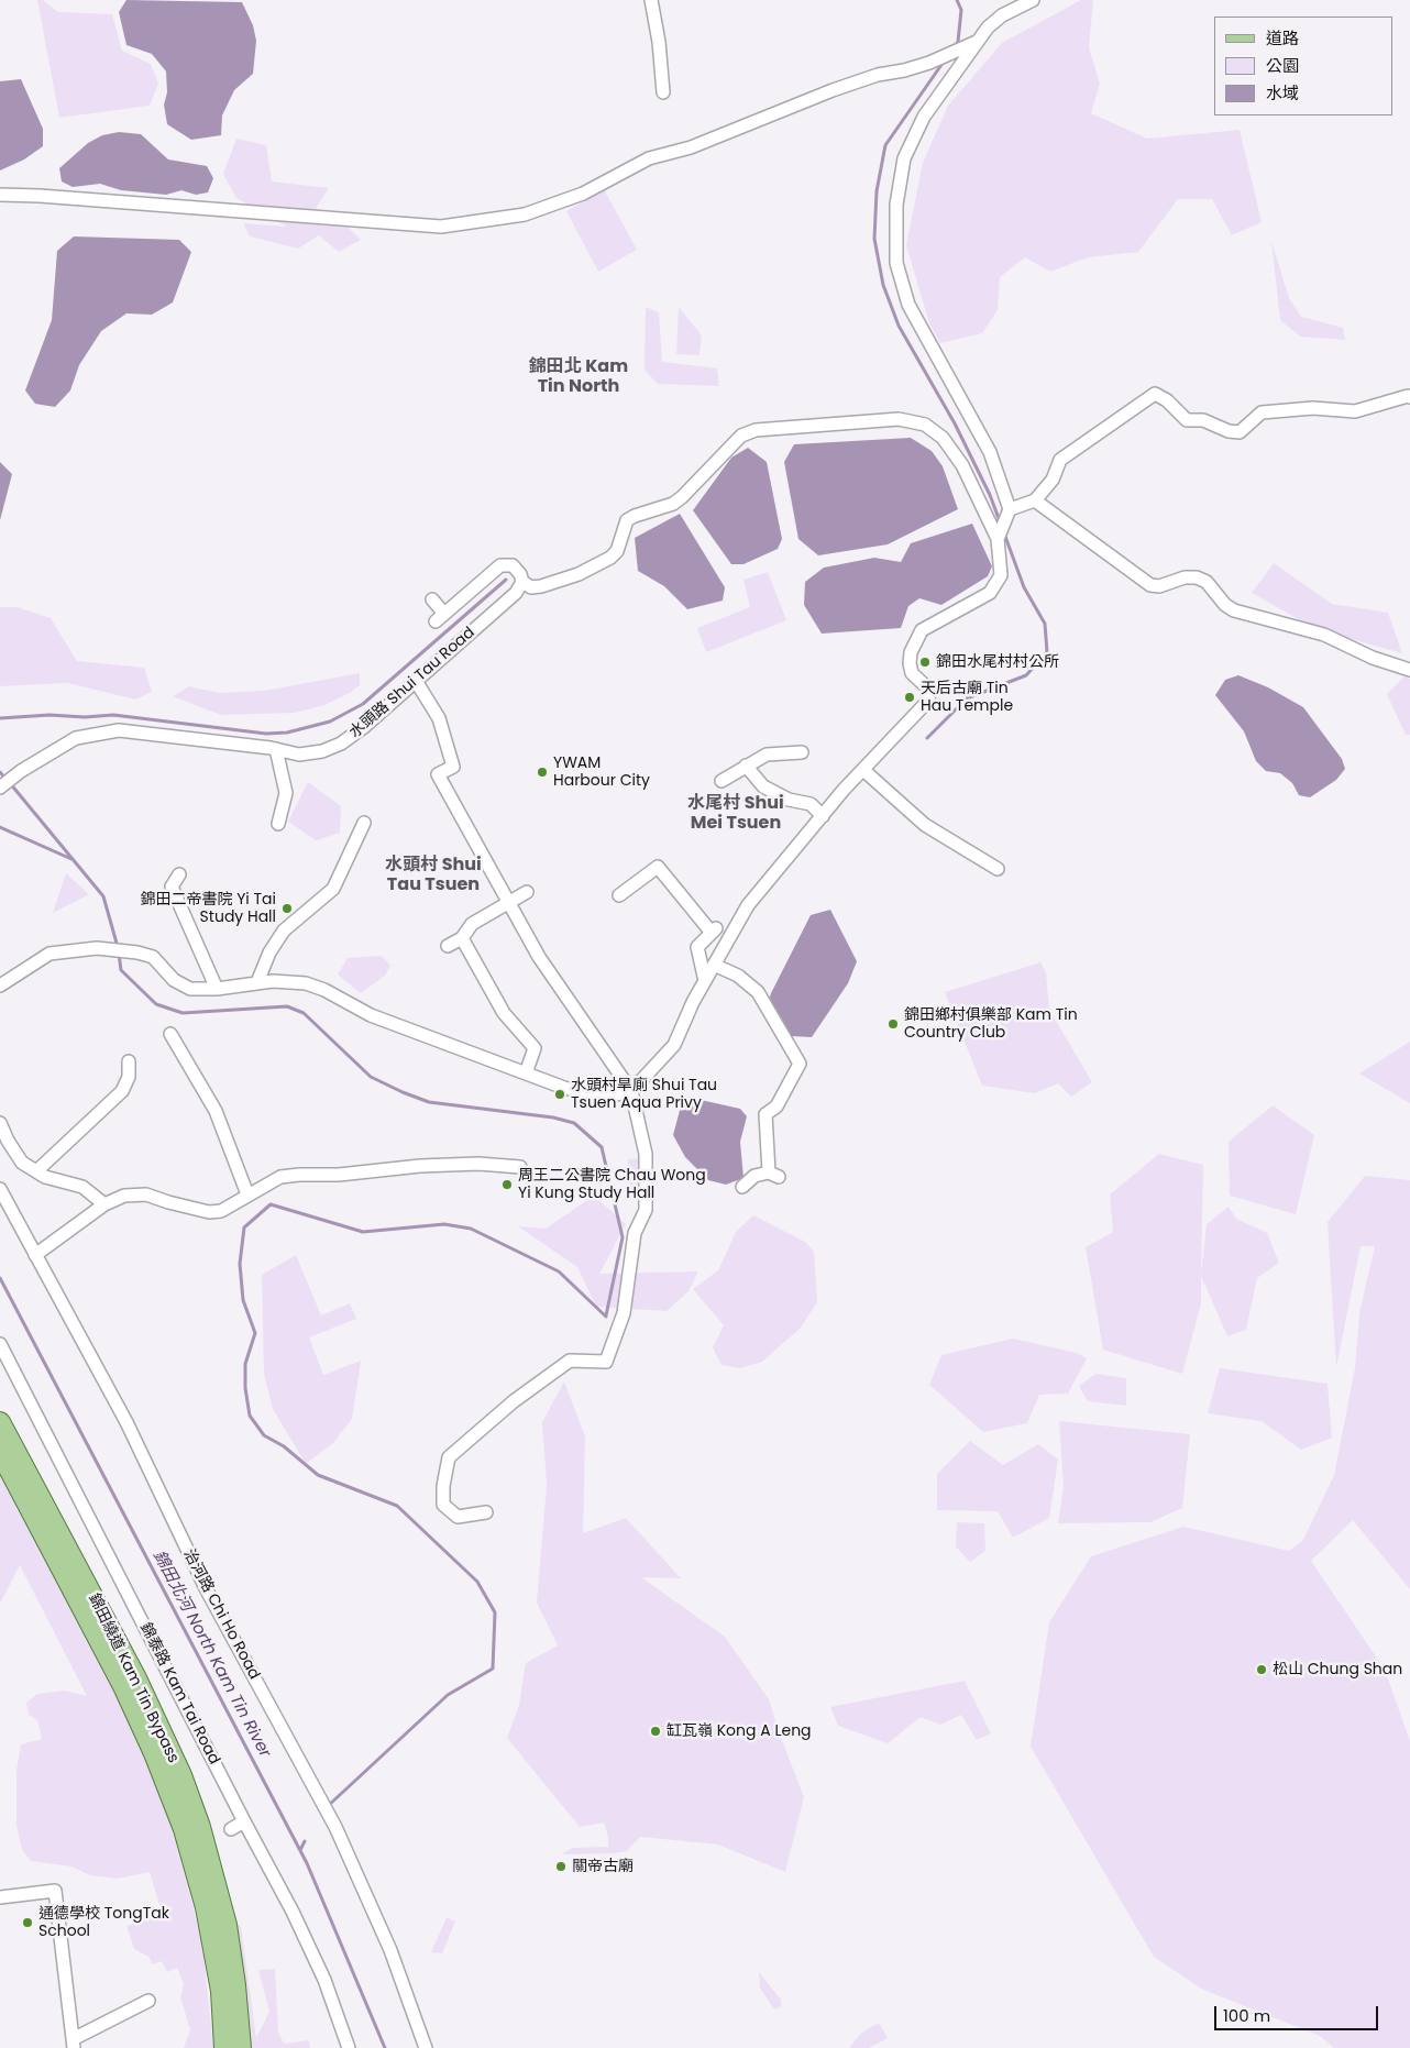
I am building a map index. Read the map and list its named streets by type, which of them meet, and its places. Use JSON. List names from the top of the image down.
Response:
{
  "streets": {
    "main road": ["錦田繞道 Kam Tin Bypass"],
    "street": ["水頭路 Shui Tau Road", "治河路 Chi Ho Road", "錦泰路 Kam Tai Road"]
  },
  "districts": ["錦田北 Kam Tin North", "水尾村 Shui Mei Tsuen", "水頭村 Shui Tau Tsuen"],
  "water": ["錦田北河 North Kam Tin River"],
  "places": [
    "錦田水尾村村公所",
    "天后古廟 Tin Hau Temple",
    "YWAM Harbour City",
    "錦田二帝書院 Yi Tai Study Hall",
    "錦田鄉村俱樂部 Kam Tin Country Club",
    "水頭村旱廁 Shui Tau Tsuen Aqua Privy",
    "周王二公書院 Chau Wong Yi Kung Study Hall",
    "松山 Chung Shan",
    "缸瓦嶺 Kong A Leng",
    "關帝古廟",
    "通德學校 TongTak School"
  ],
  "legend": ["道路", "公園", "水域"],
  "scale_bar": "100 m"
}
